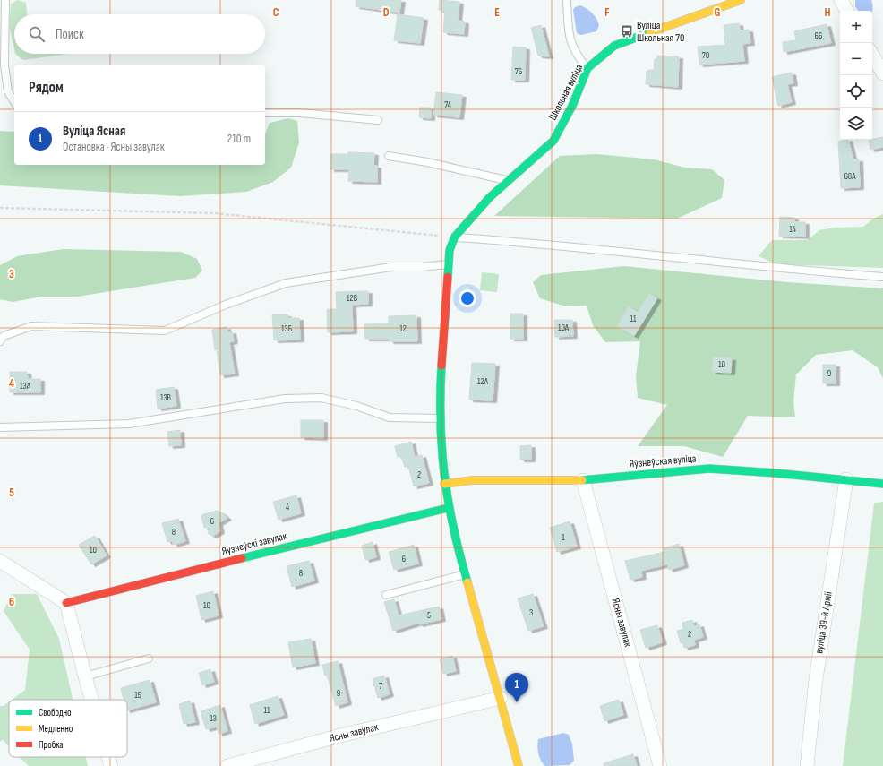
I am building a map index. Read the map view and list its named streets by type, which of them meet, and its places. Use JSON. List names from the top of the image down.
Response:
{
  "streets": {
    "street": [
      "Школьная вуліца",
      "Яўзнеўская вуліца",
      "Яўзнеўскі завулак",
      "Ясны завулак",
      "вуліца 39-й Арміі"
    ]
  },
  "crossings": [
    ["Яўзнеўская вуліца", "Ясны завулак"],
    ["Яўзнеўская вуліца", "вуліца 39-й Арміі"]
  ],
  "places": {
    "bus stop": ["Вуліца Школьная 70"]
  },
  "house_numbers": [
    "66",
    "70",
    "76",
    "74",
    "68А",
    "14",
    "12В",
    "11",
    "10А",
    "13Б",
    "12",
    "10",
    "9",
    "12А",
    "13А",
    "13В",
    "2",
    "4",
    "6",
    "8",
    "1",
    "10",
    "6",
    "8",
    "10",
    "3",
    "5",
    "2",
    "7",
    "9",
    "15",
    "11",
    "13"
  ],
  "legend": ["Свободно", "Медленно", "Пробка"],
  "page": {
    "map_buttons": ["+", "−"],
    "search": "Поиск",
    "heading": "Рядом",
    "list": [
      {
        "mark": "1",
        "name": "Вуліца Ясная",
        "note": "Остановка · Ясны завулак",
        "value": "210 m"
      }
    ],
    "pins": "1"
  },
  "grid": {
    "columns": [
      "C",
      "D",
      "E",
      "F",
      "G",
      "H"
    ],
    "rows": [
      "3",
      "4",
      "5",
      "6"
    ]
  }
}
